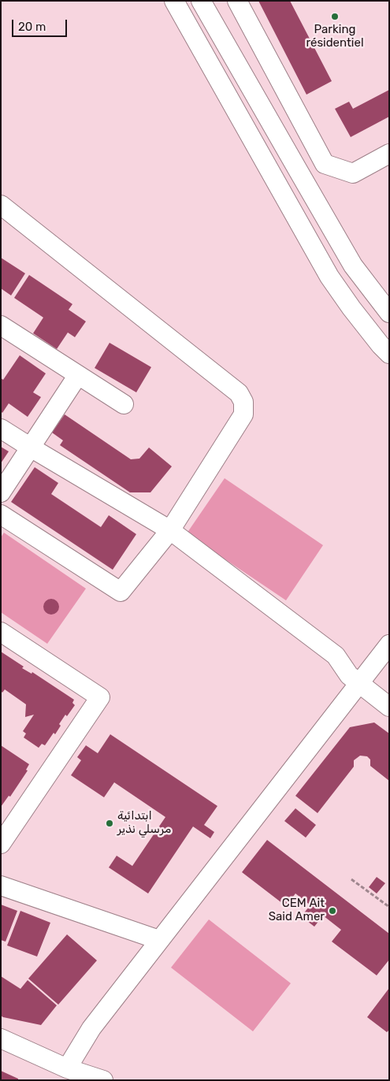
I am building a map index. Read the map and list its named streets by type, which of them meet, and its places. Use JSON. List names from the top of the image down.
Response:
{
  "places": ["Parking résidentiel", "ابتدائية مرسلي نذير", "CEM Ait Said Amer"],
  "scale_bar": "20 m"
}
